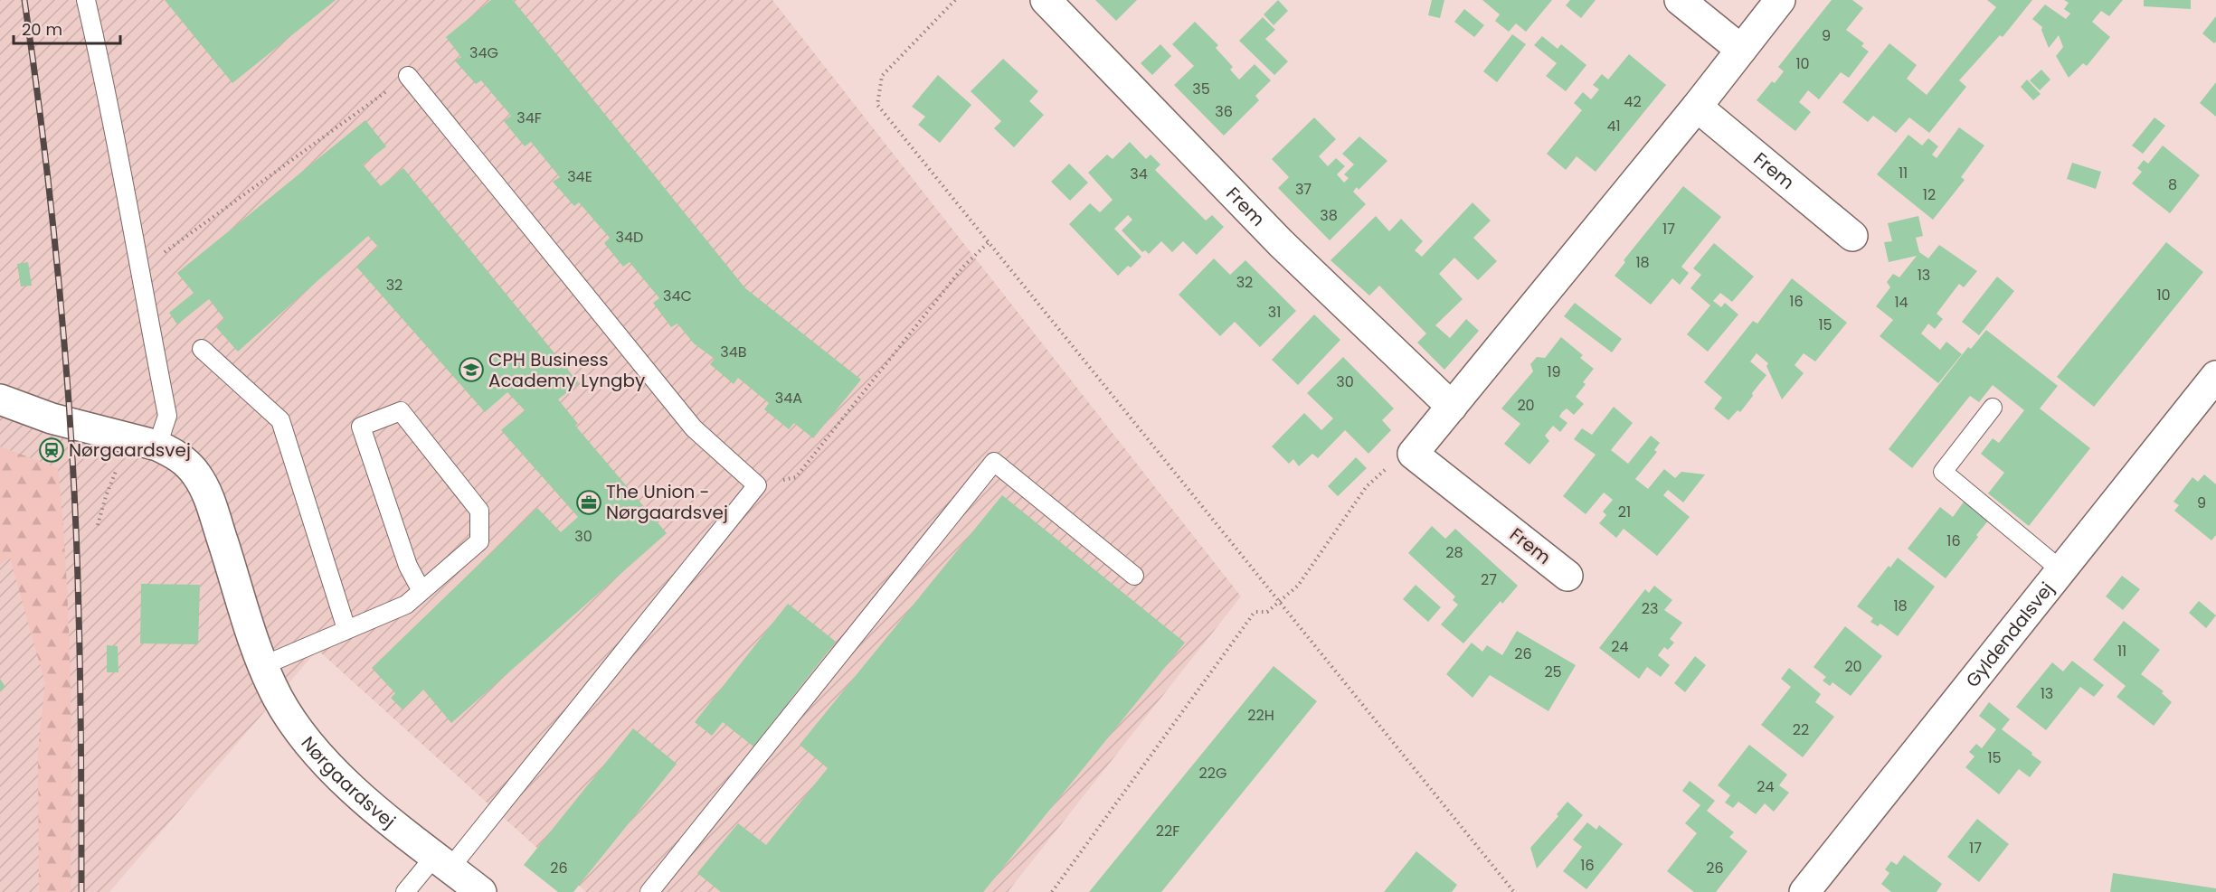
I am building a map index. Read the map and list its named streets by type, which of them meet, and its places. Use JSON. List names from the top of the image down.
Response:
{
  "streets": {
    "street": ["Frem", "Gyldendalsvej", "Nørgaardsvej"]
  },
  "places": {
    "school or university": ["CPH Business Academy Lyngby"],
    "station": ["Nørgaardsvej"],
    "office": ["The Union - Nørgaardsvej"]
  },
  "house_numbers": [
    "9",
    "34G",
    "10",
    "35",
    "42",
    "36",
    "34F",
    "41",
    "11",
    "34",
    "34E",
    "8",
    "37",
    "12",
    "38",
    "17",
    "34D",
    "18",
    "13",
    "32",
    "32",
    "10",
    "34C",
    "16",
    "14",
    "31",
    "15",
    "34B",
    "19",
    "30",
    "34A",
    "20",
    "9",
    "21",
    "30",
    "16",
    "28",
    "27",
    "18",
    "23",
    "24",
    "11",
    "26",
    "20",
    "25",
    "13",
    "22H",
    "22",
    "15",
    "22G",
    "24",
    "22F",
    "17",
    "16",
    "26",
    "26"
  ],
  "scale_bar": "20 m"
}
